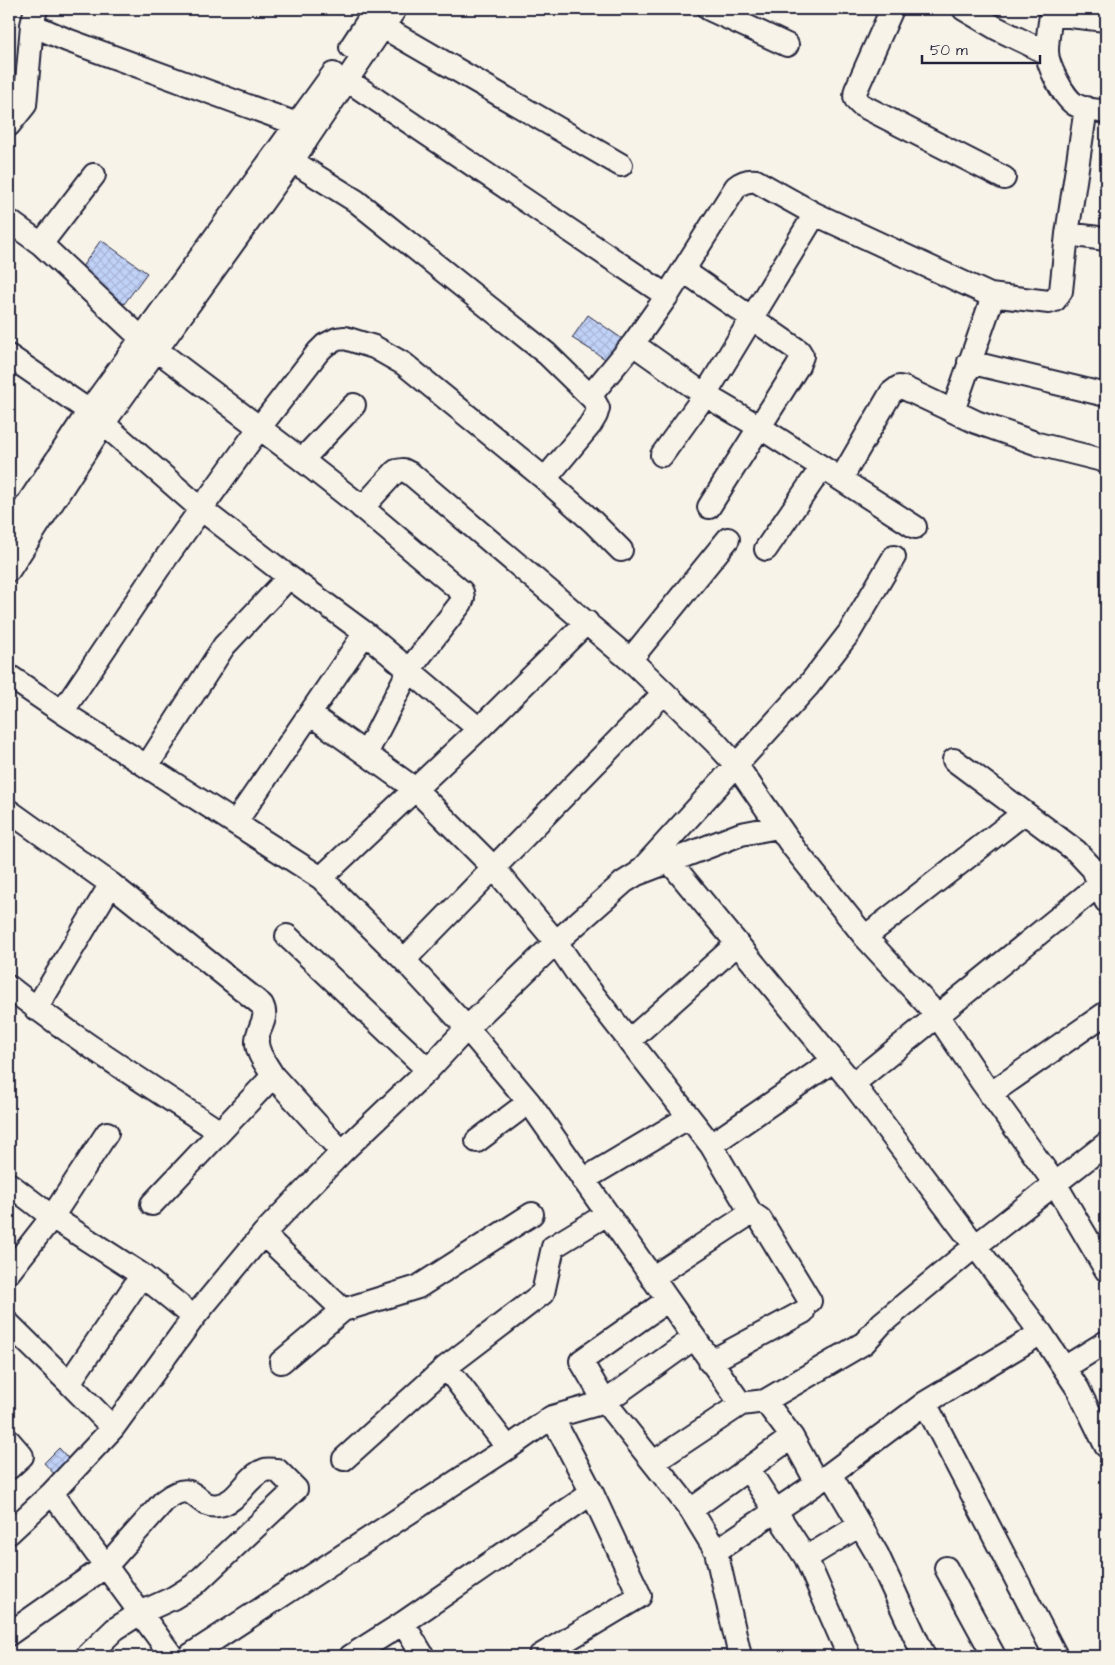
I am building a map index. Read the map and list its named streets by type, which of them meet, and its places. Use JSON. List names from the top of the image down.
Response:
{
  "scale_bar": "50 m"
}
